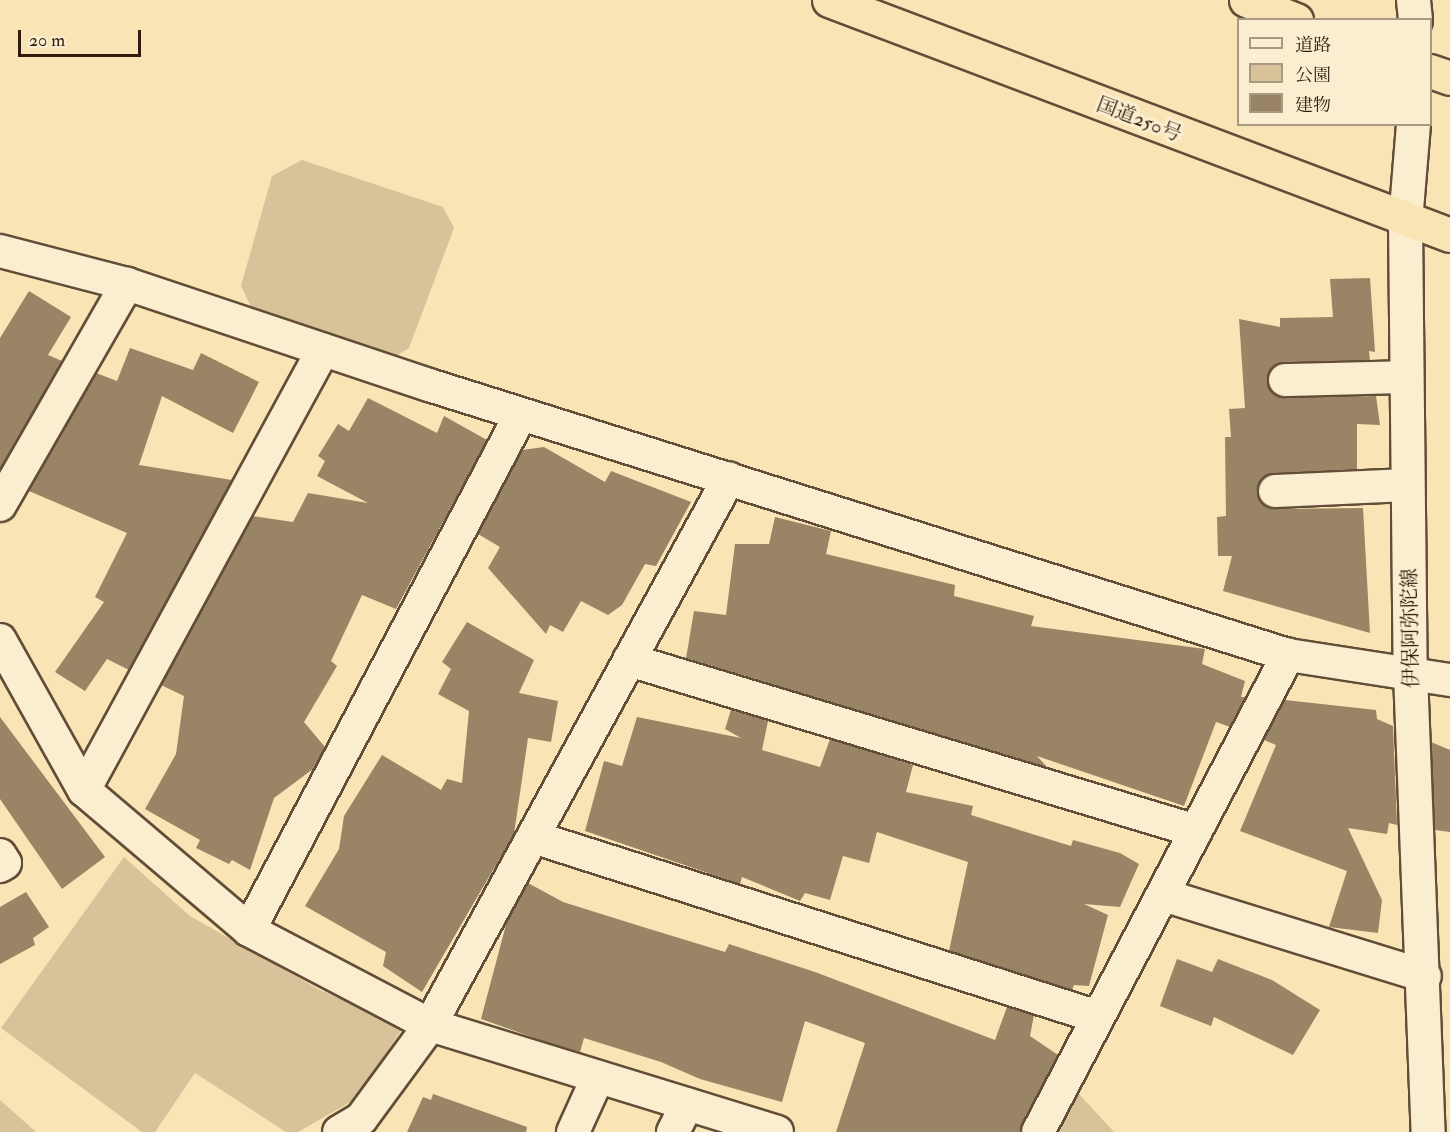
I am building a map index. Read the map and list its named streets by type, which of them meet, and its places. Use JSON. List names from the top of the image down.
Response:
{
  "streets": {
    "highway": ["国道250号"],
    "main road": ["伊保阿弥陀線"]
  },
  "crossings": [
    ["国道250号", "伊保阿弥陀線"]
  ],
  "legend": ["道路", "公園", "建物"],
  "scale_bar": "20 m"
}
